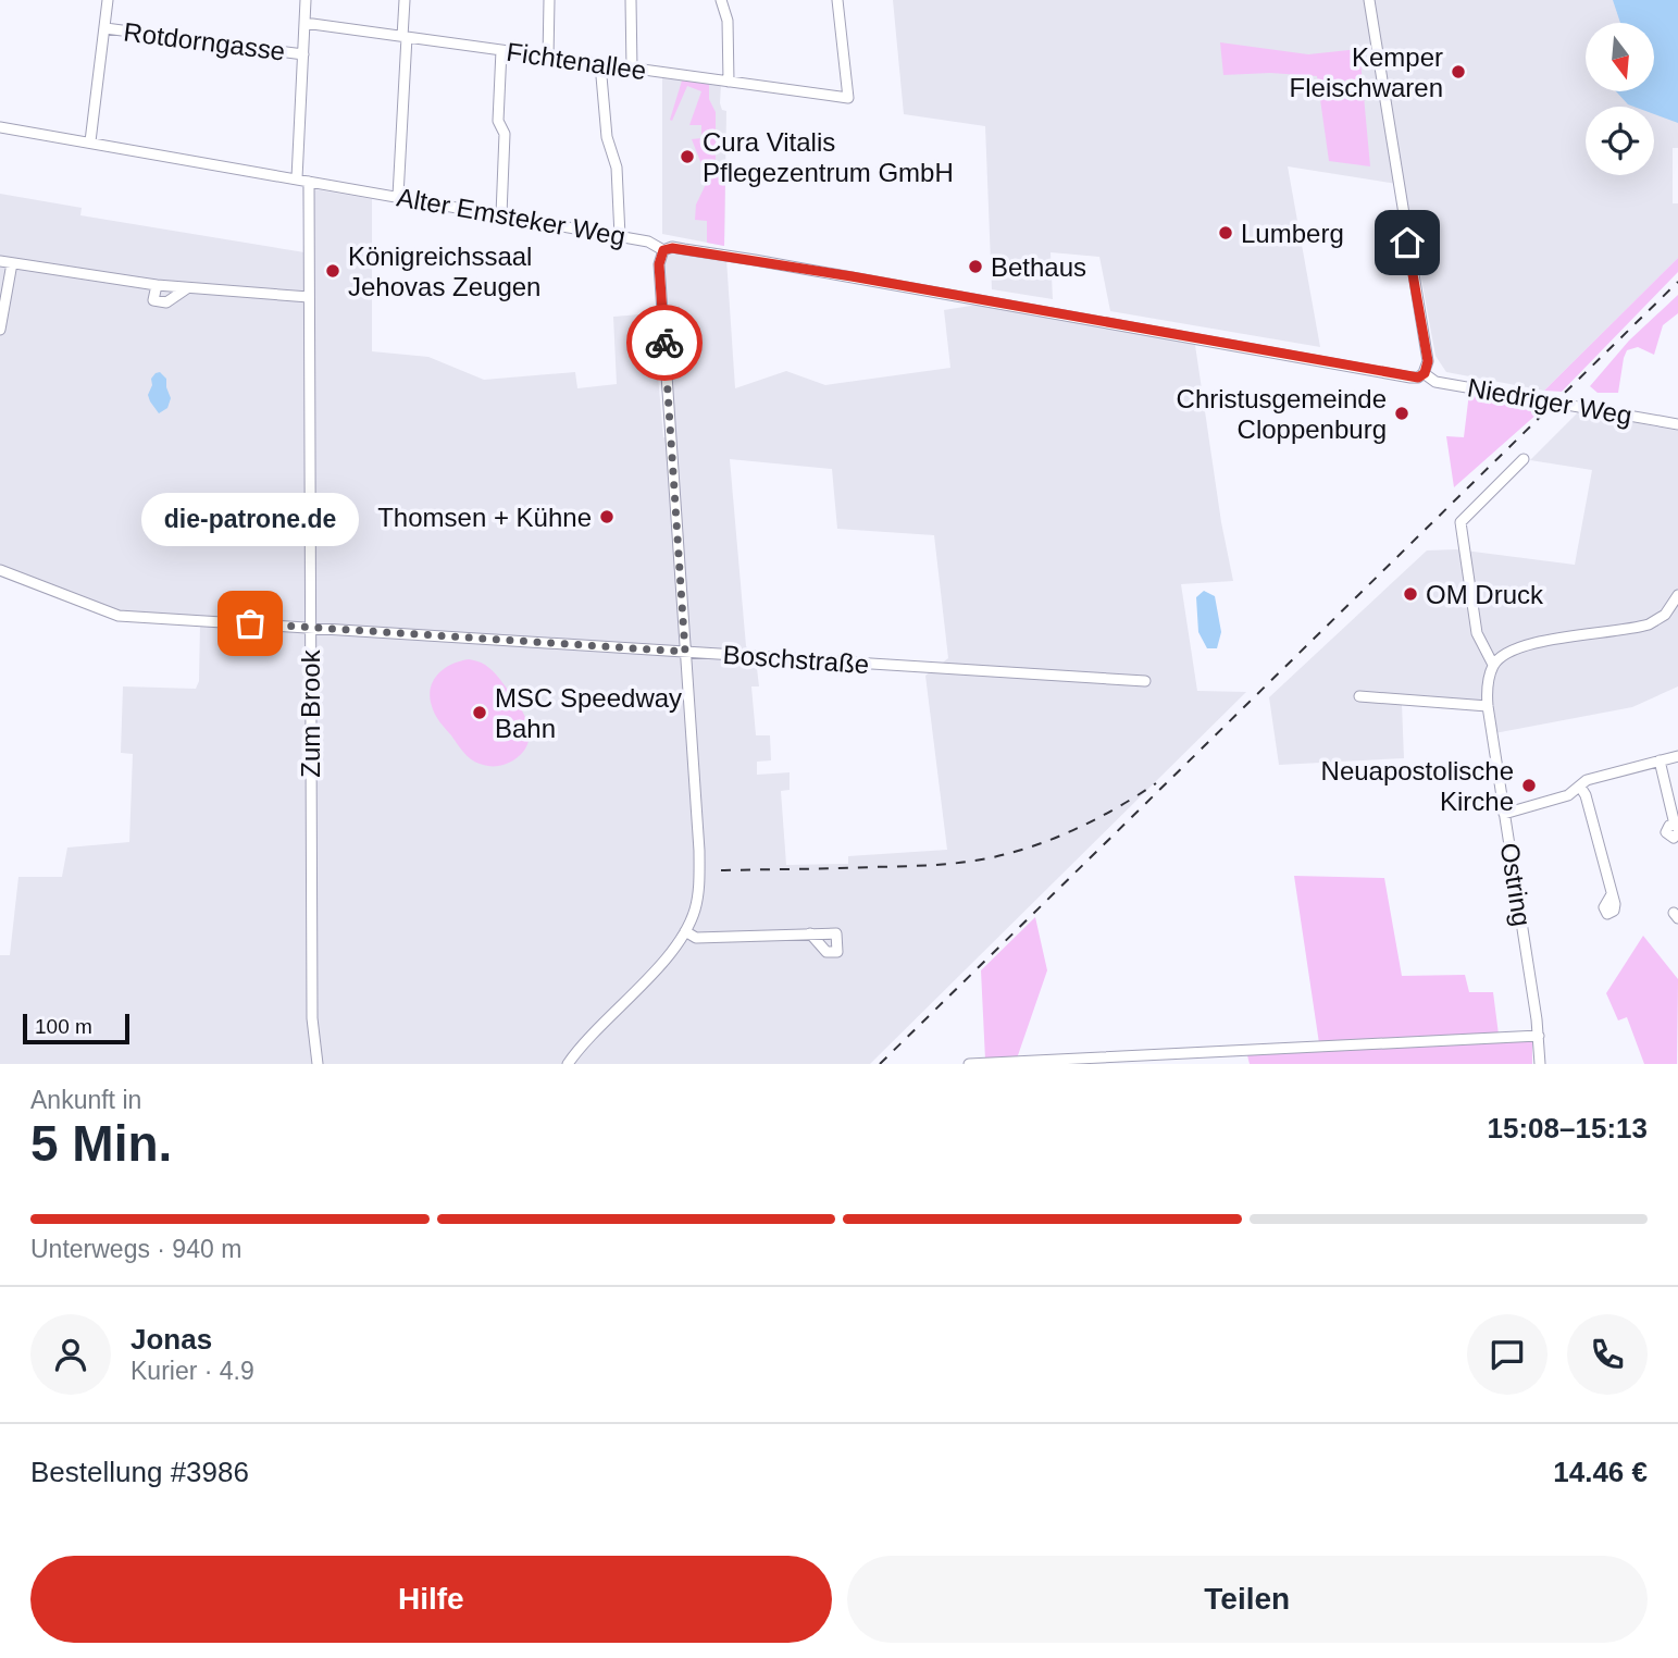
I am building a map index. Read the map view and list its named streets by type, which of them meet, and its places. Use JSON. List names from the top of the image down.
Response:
{
  "streets": {
    "street": [
      "Rotdorngasse",
      "Fichtenallee",
      "Alter Emsteker Weg",
      "Niedriger Weg",
      "Boschstraße",
      "Zum Brook",
      "Ostring"
    ]
  },
  "crossings": [
    ["Alter Emsteker Weg", "Niedriger Weg"],
    ["Alter Emsteker Weg", "Zum Brook"],
    ["Boschstraße", "Zum Brook"]
  ],
  "places": [
    "Kemper Fleischwaren",
    "Cura Vitalis Pflegezentrum GmbH",
    "Lumberg",
    "Bethaus",
    "Königreichssaal Jehovas Zeugen",
    "Christusgemeinde Cloppenburg",
    "Thomsen + Kühne",
    "OM Druck",
    "die-patrone.de",
    "MSC Speedway Bahn",
    "Neuapostolische Kirche"
  ],
  "scale_bar": "100 m",
  "north": "bottom",
  "page": {
    "bubble": "die-patrone.de",
    "scale": "100 m",
    "heading": ["5 Min.", "Ankunft in", "15:08–15:13"],
    "panel": [
      "Jonas",
      "Kurier · 4.9",
      "Bestellung #3986",
      "14.46 €"
    ],
    "bar": "Unterwegs · 940 m",
    "buttons": ["Hilfe", "Teilen"]
  }
}
